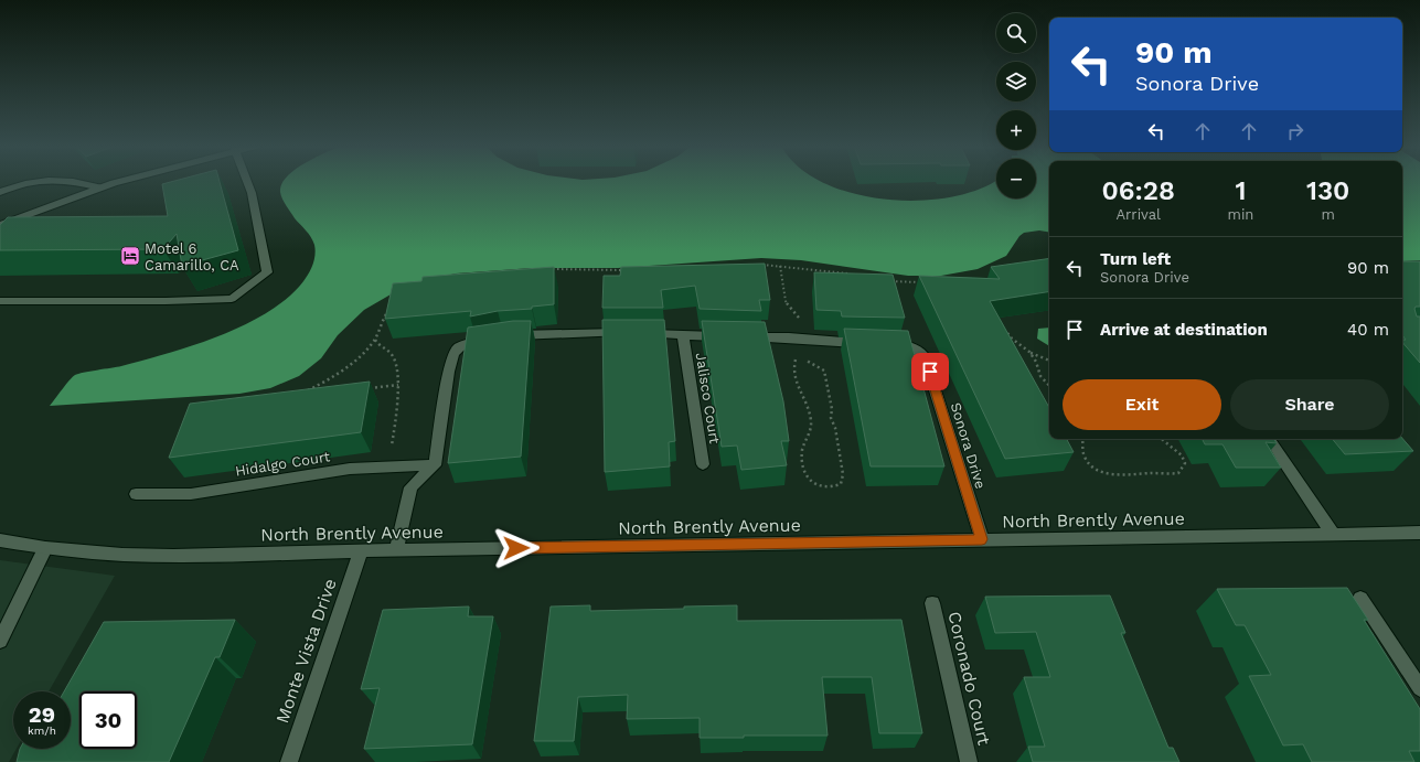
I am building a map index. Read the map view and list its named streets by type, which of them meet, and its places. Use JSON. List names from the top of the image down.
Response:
{
  "streets": {
    "street": [
      "Jalisco Court",
      "Sonora Drive",
      "Hidalgo Court",
      "North Brently Avenue",
      "Monte Vista Drive",
      "Coronado Court"
    ]
  },
  "crossings": [
    ["Sonora Drive", "North Brently Avenue"],
    ["North Brently Avenue", "Monte Vista Drive"]
  ],
  "places": {
    "hotel": ["Motel 6 Camarillo, CA"]
  },
  "page": {
    "map_buttons": ["+", "−"],
    "turn": ["90 m", "Sonora Drive"],
    "eta": [
      "06:28",
      "Arrival",
      "1",
      "min",
      "130",
      "m"
    ],
    "list": [
      {
        "name": "Turn left",
        "note": "Sonora Drive",
        "value": "90 m"
      },
      {
        "name": "Arrive at destination",
        "value": "40 m"
      }
    ],
    "buttons": ["Exit", "Share"],
    "speed": "29 km/h",
    "limit": "30"
  }
}
